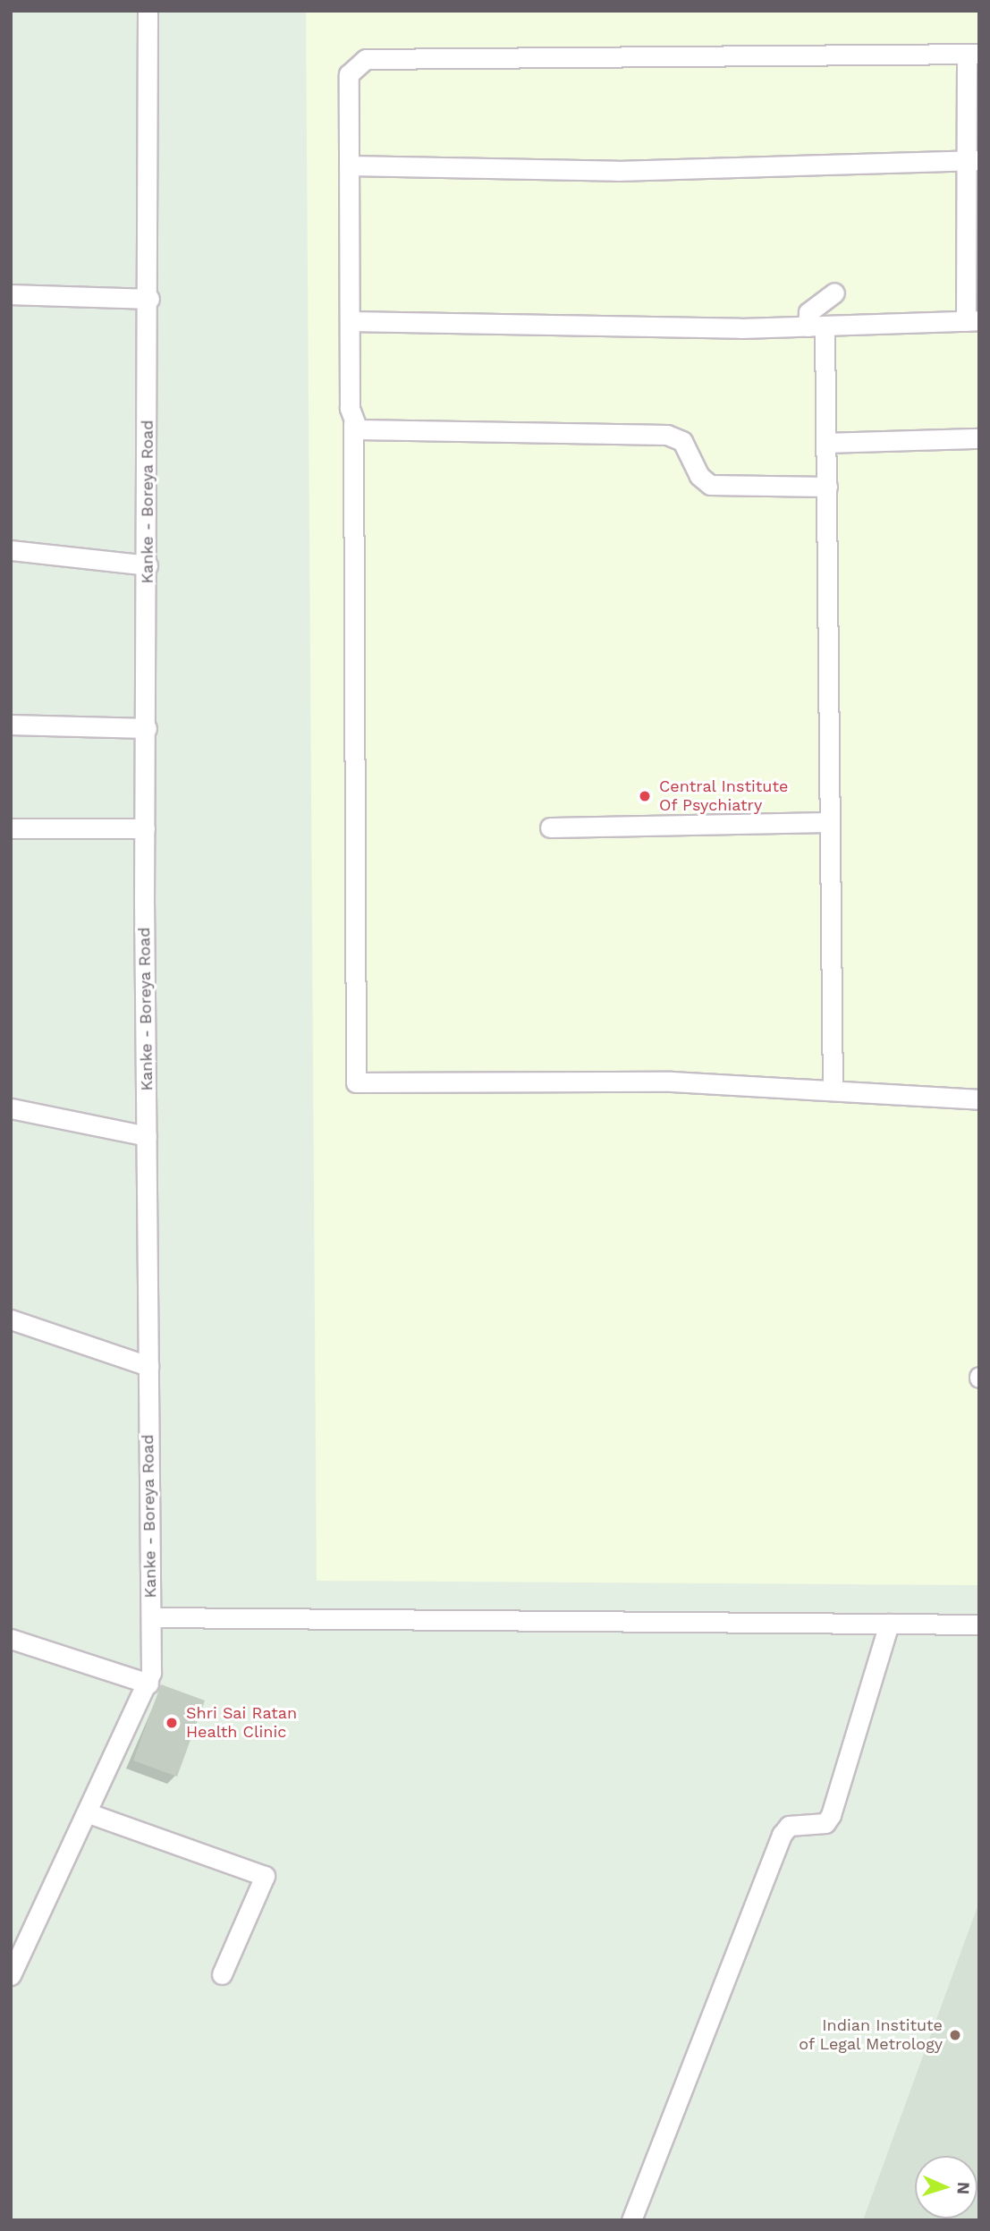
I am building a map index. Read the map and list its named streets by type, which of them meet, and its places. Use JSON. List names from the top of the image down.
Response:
{
  "streets": {
    "street": ["Kanke - Boreya Road"]
  },
  "places": ["Central Institute Of Psychiatry", "Shri Sai Ratan Health Clinic", "Indian Institute of Legal Metrology"],
  "north": "right"
}
